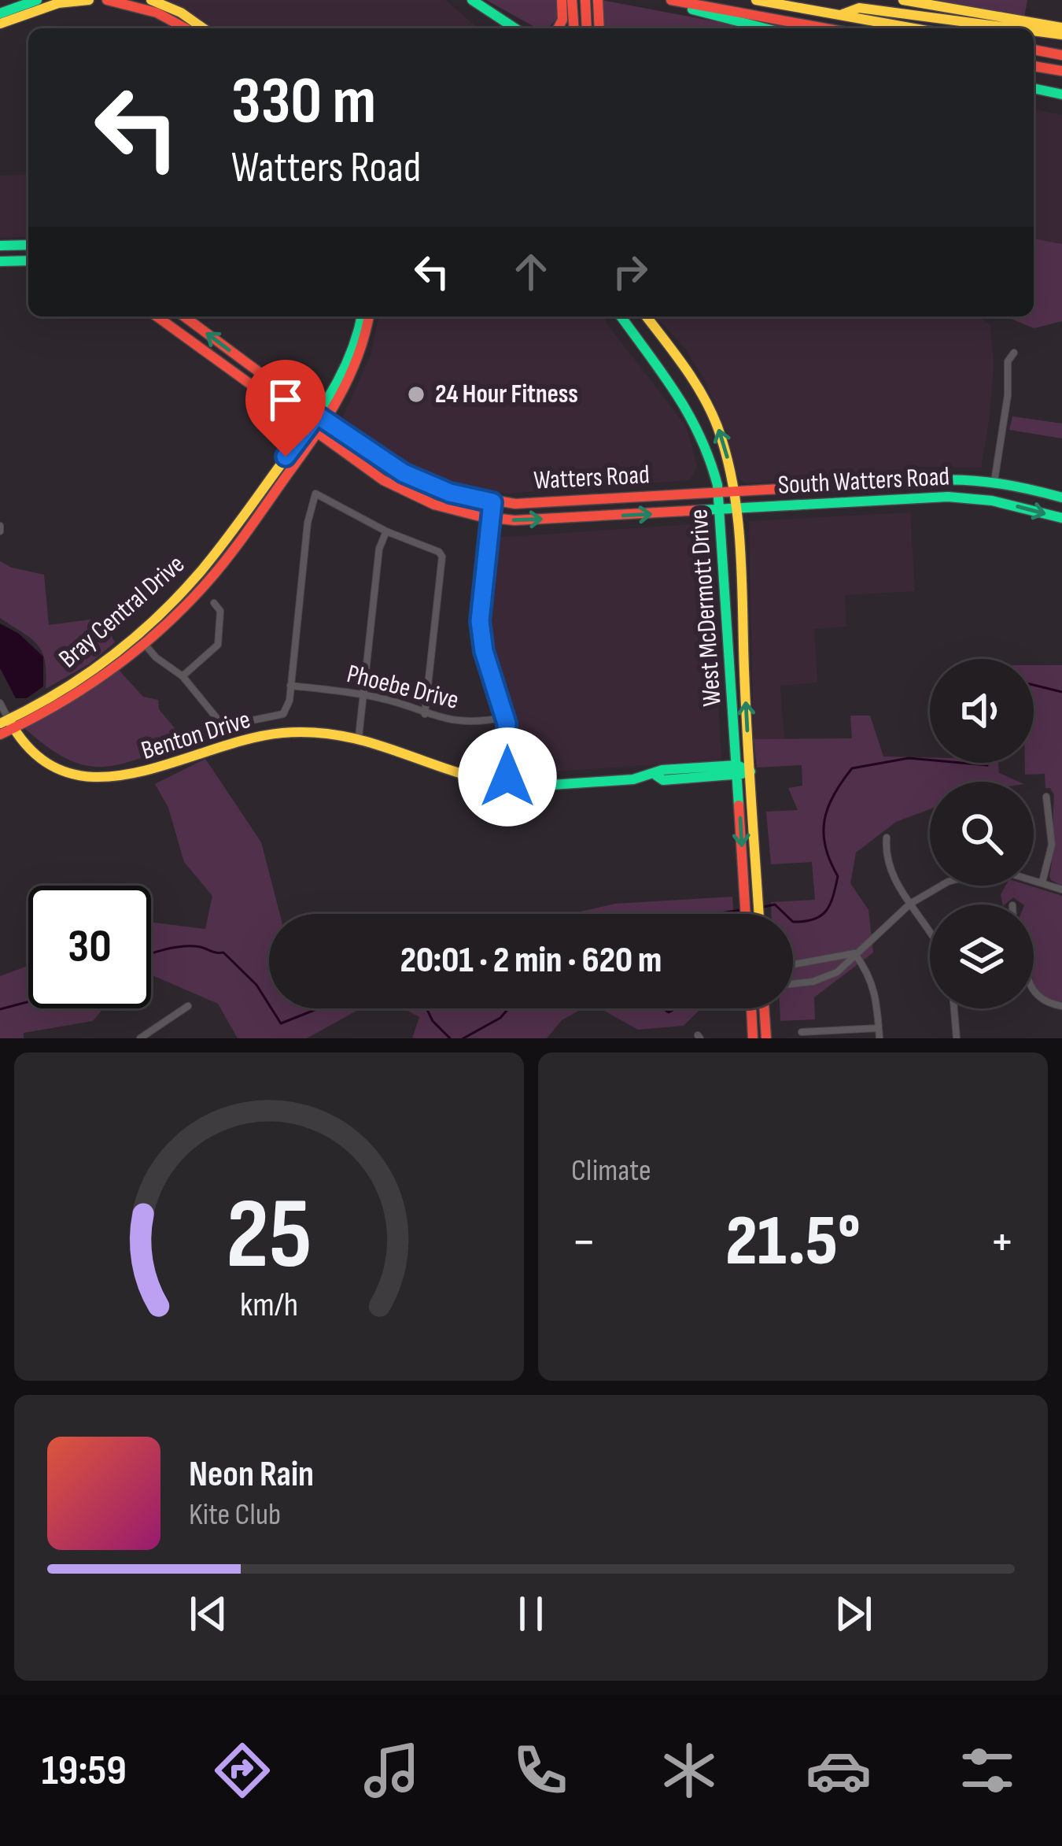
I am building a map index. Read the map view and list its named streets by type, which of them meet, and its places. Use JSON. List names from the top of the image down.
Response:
{
  "streets": {
    "main road": [
      "Watters Road",
      "South Watters Road",
      "West McDermott Drive",
      "Bray Central Drive",
      "Benton Drive"
    ],
    "street": ["Phoebe Drive"]
  },
  "crossings": [
    ["Watters Road", "South Watters Road"],
    ["Watters Road", "West McDermott Drive"],
    ["Watters Road", "Bray Central Drive"],
    ["South Watters Road", "West McDermott Drive"],
    ["West McDermott Drive", "Benton Drive"],
    ["Bray Central Drive", "Benton Drive"]
  ],
  "one_way": ["South Watters Road"],
  "places": ["24 Hour Fitness"],
  "page": {
    "turn": ["330 m", "Watters Road"],
    "limit": "30",
    "trip": "20:01 · 2 min · 620 m",
    "tile": "Climate",
    "heat": ["−", "21.5°", "+"],
    "song": ["Neon Rain", "Kite Club"],
    "tabs": "19:59",
    "gauge": ["25", "km/h"]
  }
}
